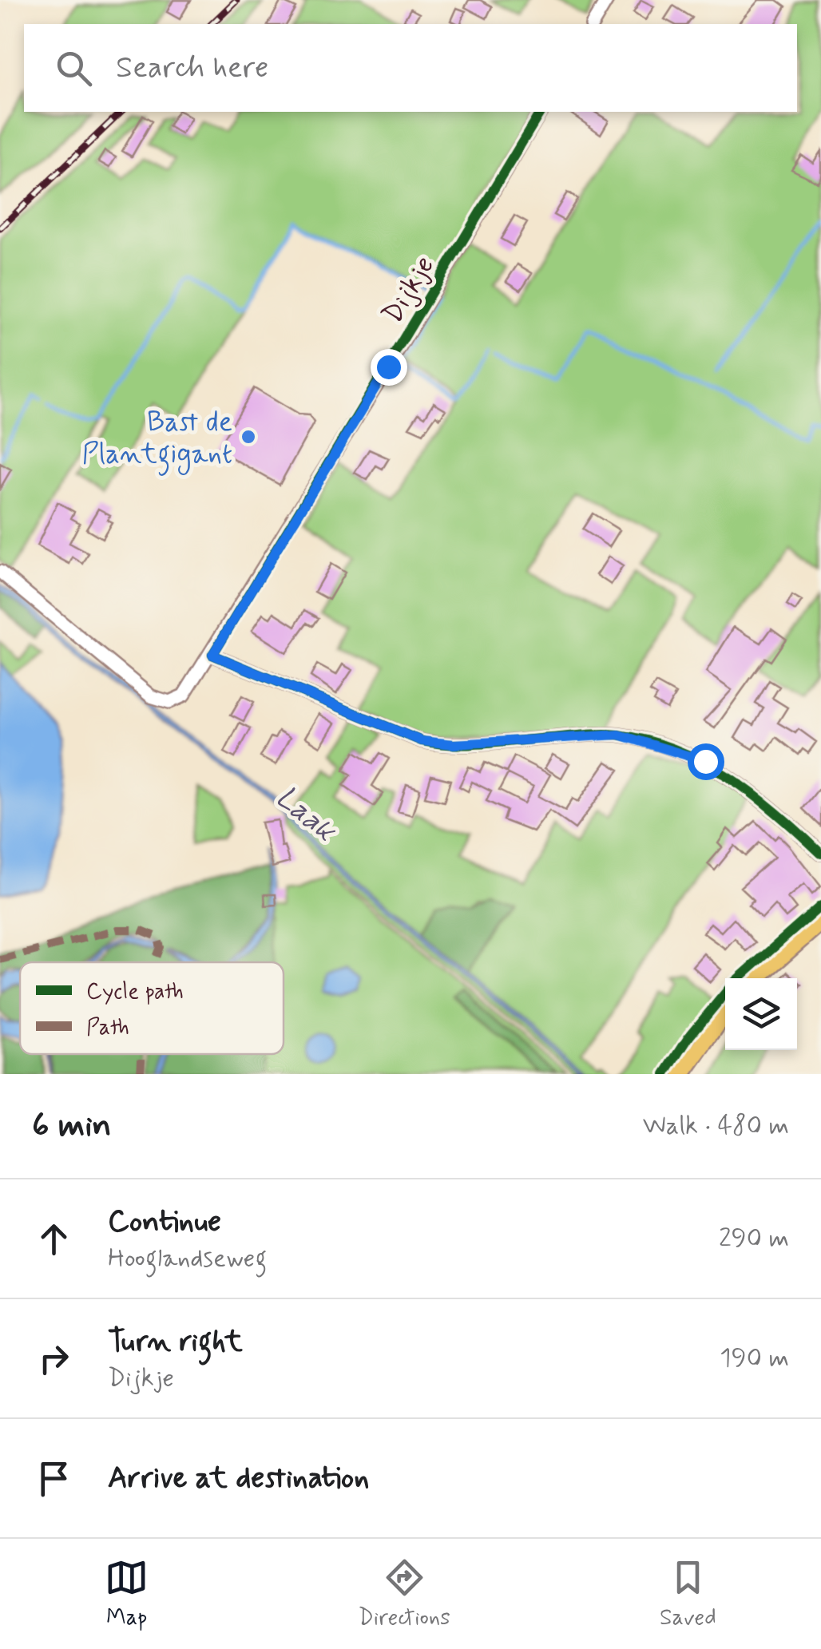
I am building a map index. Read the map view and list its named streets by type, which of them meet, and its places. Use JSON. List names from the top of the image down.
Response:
{
  "streets": {
    "street": ["Dijkje"]
  },
  "water": ["Laak"],
  "places": ["Bast de Plantgigant"],
  "legend": ["Cycle path", "Path"],
  "page": {
    "search": "Search here",
    "heading": ["6 min", "Walk · 480 m"],
    "list": [
      ["Continue", "Hooglandseweg", "290 m"],
      ["Turn right", "Dijkje", "190 m"],
      "Arrive at destination"
    ],
    "nav": ["Map", "Directions", "Saved"]
  }
}
